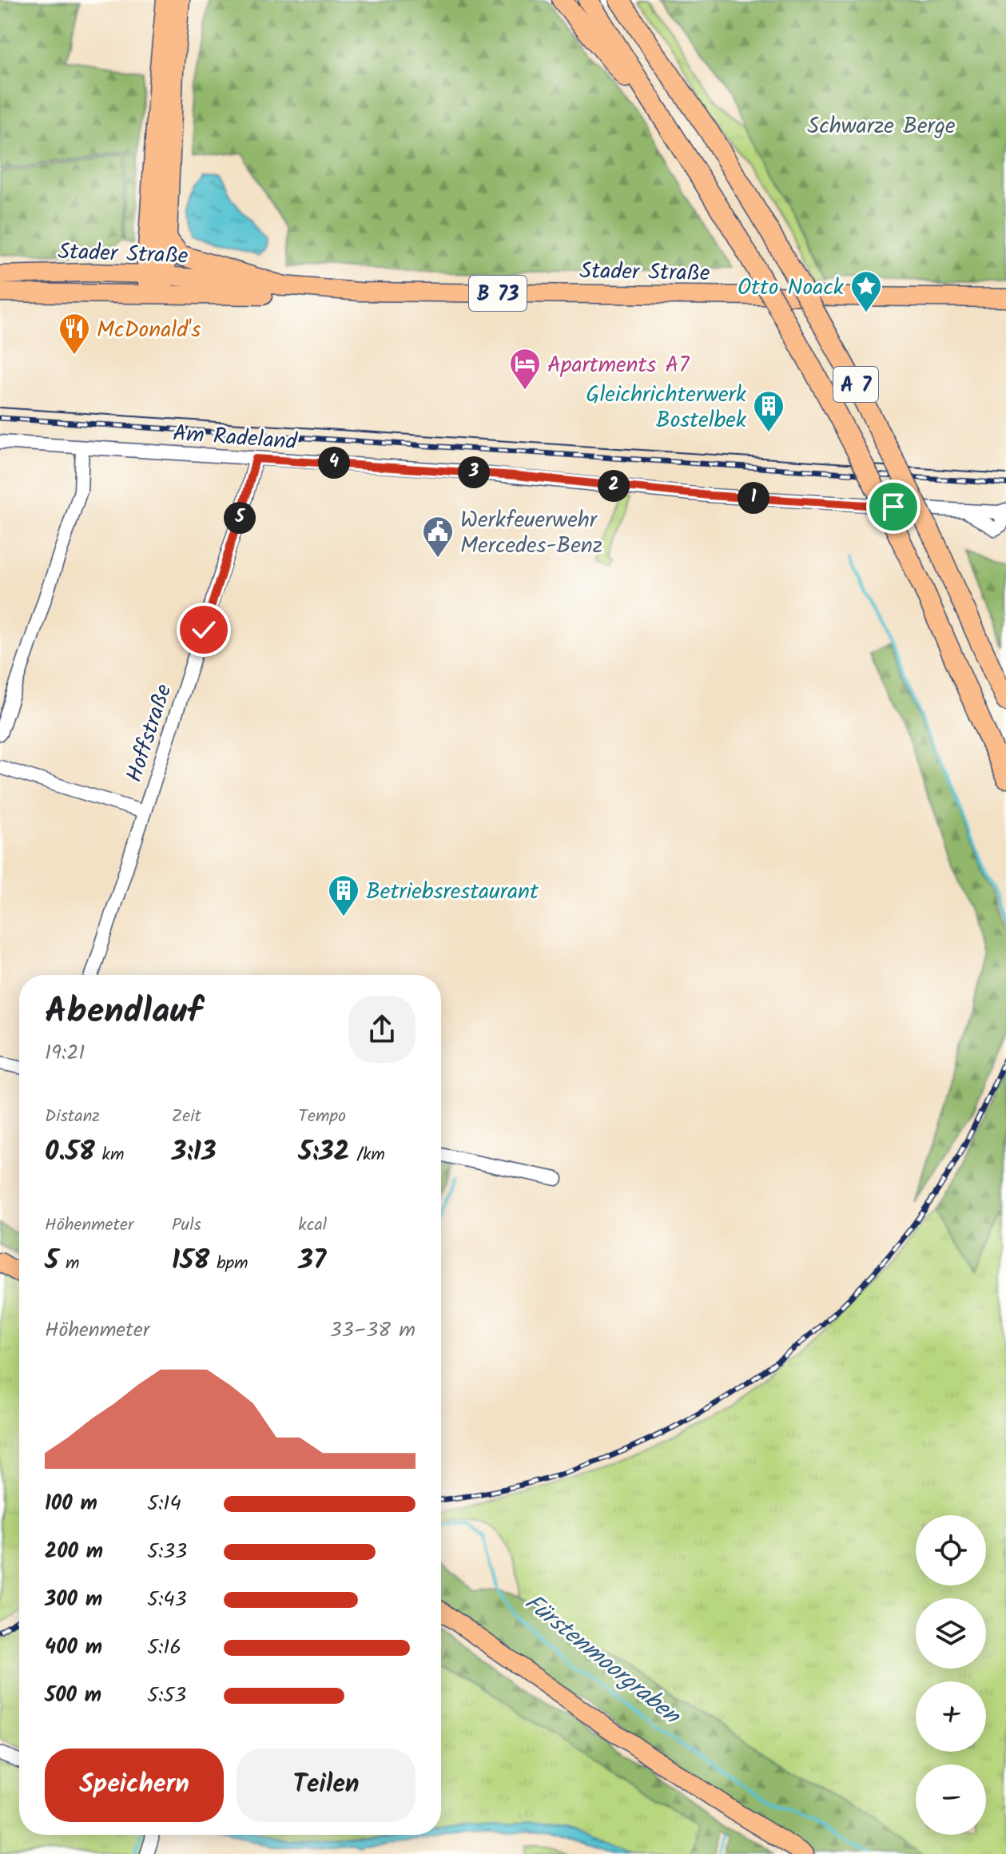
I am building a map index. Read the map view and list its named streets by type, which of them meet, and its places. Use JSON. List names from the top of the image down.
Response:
{
  "streets": {
    "highway": ["A 7"],
    "main road": ["Stader Straße", "B 73"],
    "street": ["Am Radeland", "Hoffstraße"]
  },
  "crossings": [
    ["Am Radeland", "Hoffstraße"]
  ],
  "water": ["Fürstenmoorgraben"],
  "parks": ["Schwarze Berge"],
  "places": {
    "place": ["Otto Noack"],
    "restaurant": ["McDonald's"],
    "hotel": ["Apartments A7"],
    "building": ["Gleichrichterwerk Bostelbek", "Betriebsrestaurant"],
    "public building": ["Werkfeuerwehr Mercedes-Benz"]
  },
  "page": {
    "pins": [
      "4",
      "3",
      "2",
      "1",
      "5"
    ],
    "heading": ["Abendlauf", "19:21"],
    "stats": [
      ["Distanz", "0.58 km"],
      ["Zeit", "3:13"],
      ["Tempo", "5:32 /km"],
      ["Höhenmeter", "5 m"],
      ["Puls", "158 bpm"],
      ["kcal", "37"]
    ],
    "chart": ["Höhenmeter", "33–38 m"],
    "list": [
      {
        "name": "100 m",
        "note": "5:14"
      },
      {
        "name": "200 m",
        "note": "5:33"
      },
      {
        "name": "300 m",
        "note": "5:43"
      },
      {
        "name": "400 m",
        "note": "5:16"
      },
      {
        "name": "500 m",
        "note": "5:53"
      }
    ],
    "map_buttons": ["+", "−"],
    "buttons": ["Speichern", "Teilen"]
  }
}
